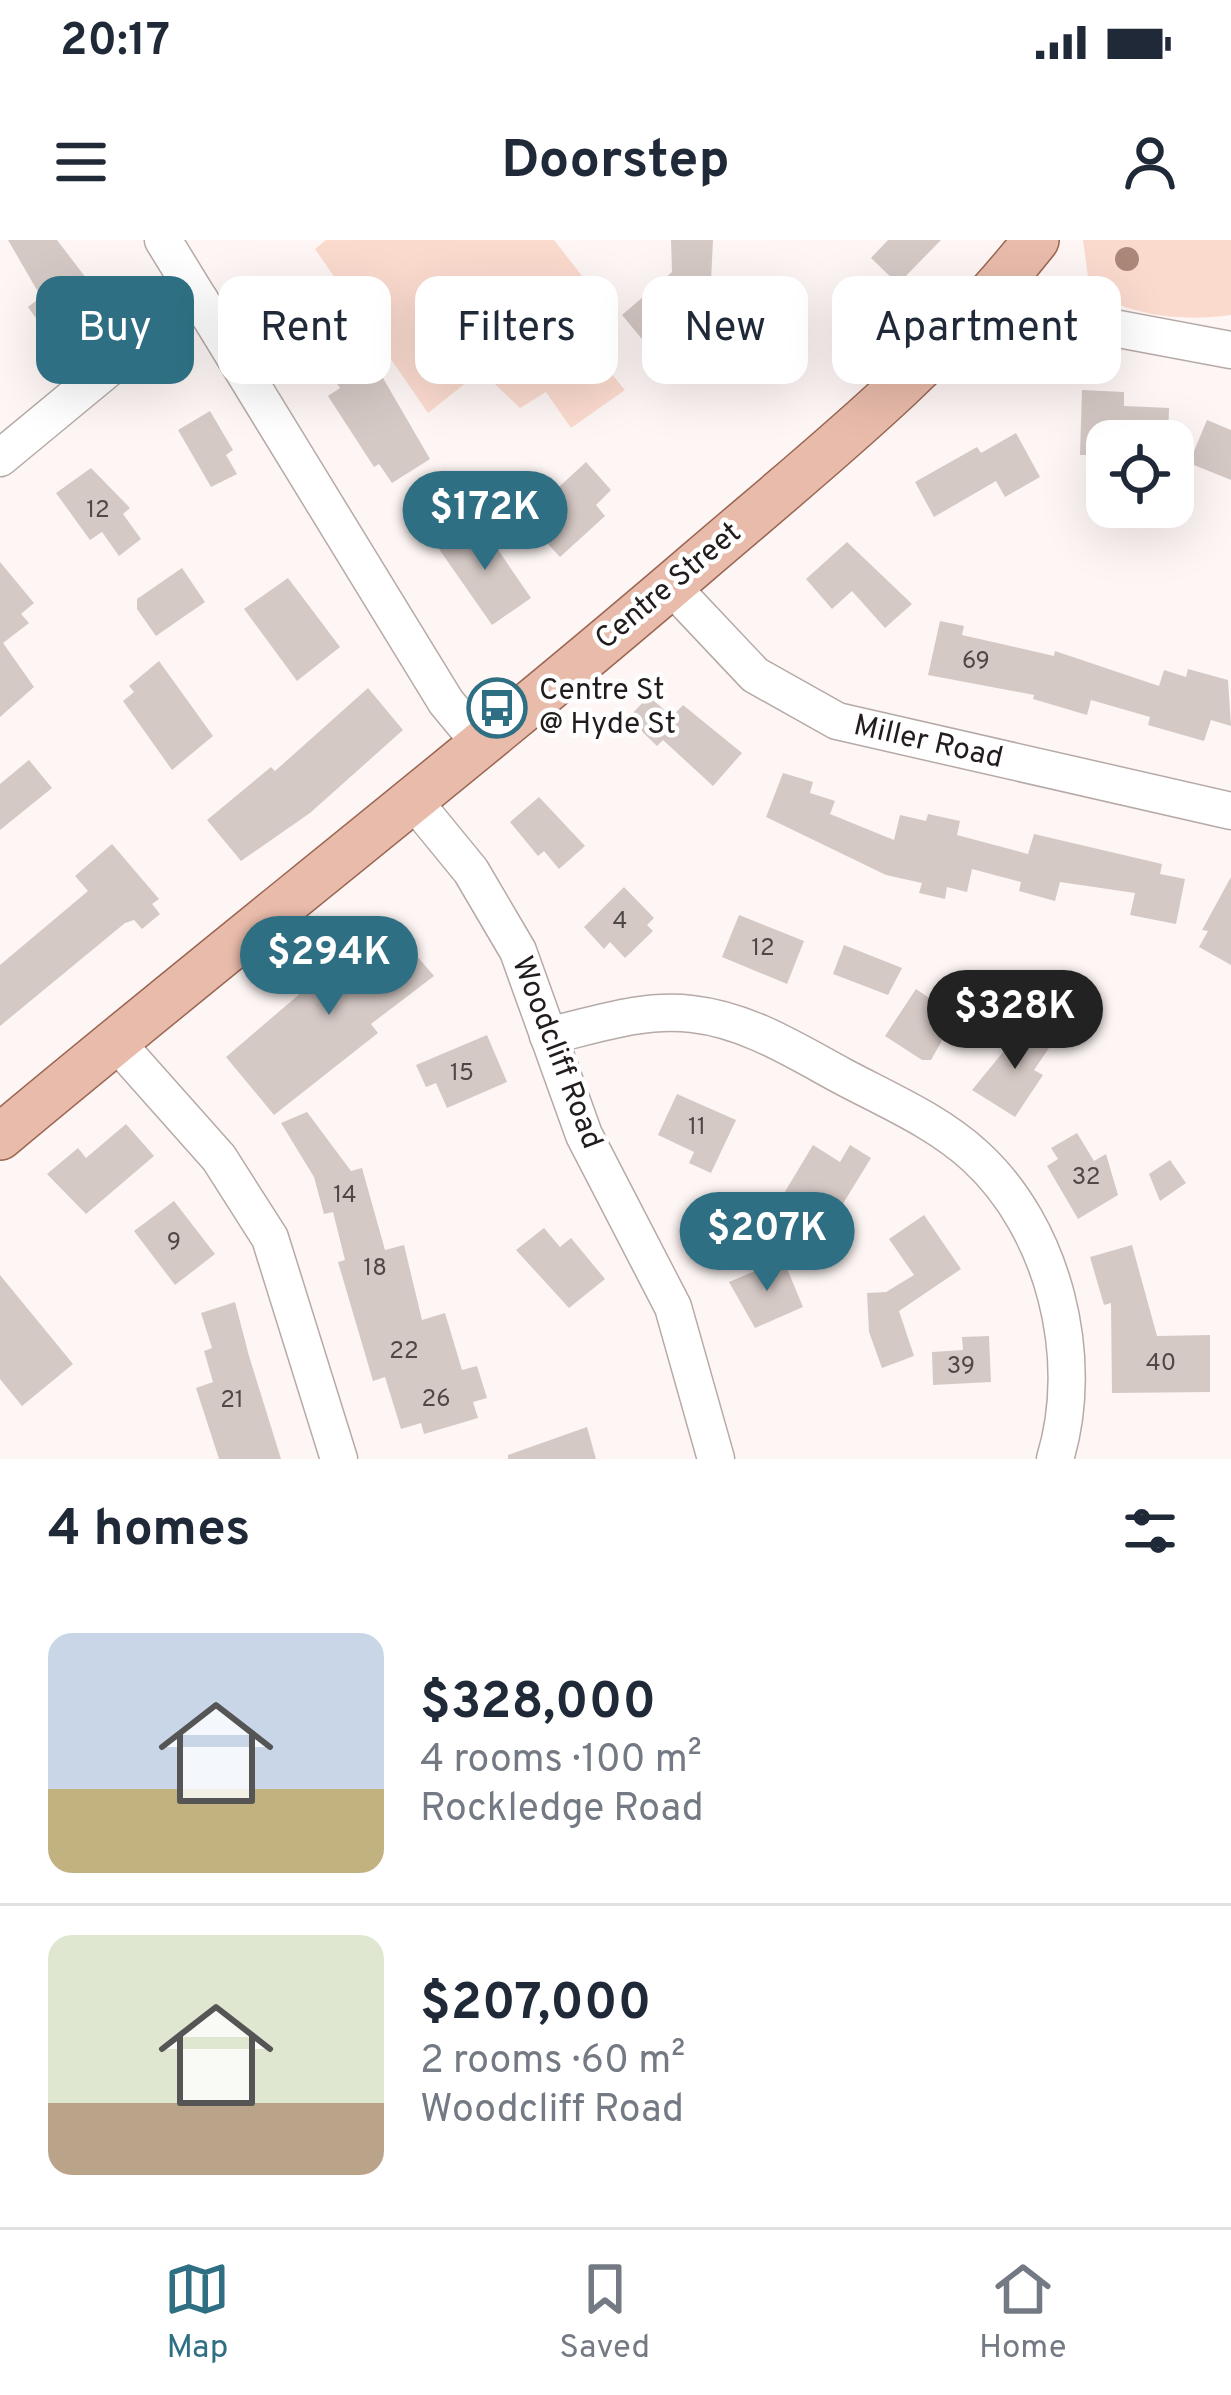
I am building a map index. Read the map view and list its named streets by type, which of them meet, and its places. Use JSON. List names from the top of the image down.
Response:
{
  "streets": {
    "main road": ["Centre Street"],
    "street": ["Miller Road", "Woodcliff Road"]
  },
  "crossings": [
    ["Centre Street", "Miller Road"],
    ["Centre Street", "Woodcliff Road"]
  ],
  "places": {
    "bus stop": ["Centre St @ Hyde St"]
  },
  "house_numbers": [
    "12",
    "69",
    "4",
    "12",
    "15",
    "11",
    "32",
    "14",
    "9",
    "18",
    "22",
    "40",
    "39",
    "26",
    "21"
  ],
  "page": {
    "status": "20:17",
    "header": "Doorstep",
    "chip": [
      "Buy",
      "Rent",
      "Filters",
      "New",
      "Apartment"
    ],
    "price": [
      "$172K",
      "$294K",
      "$328K",
      "$207K"
    ],
    "heading": "4 homes",
    "list": [
      {
        "name": "$328,000",
        "note": "4 rooms · 100 m² · Rockledge Road"
      },
      {
        "name": "$207,000",
        "note": "2 rooms · 60 m² · Woodcliff Road"
      }
    ],
    "tabs": ["Map", "Saved", "Home"]
  }
}
